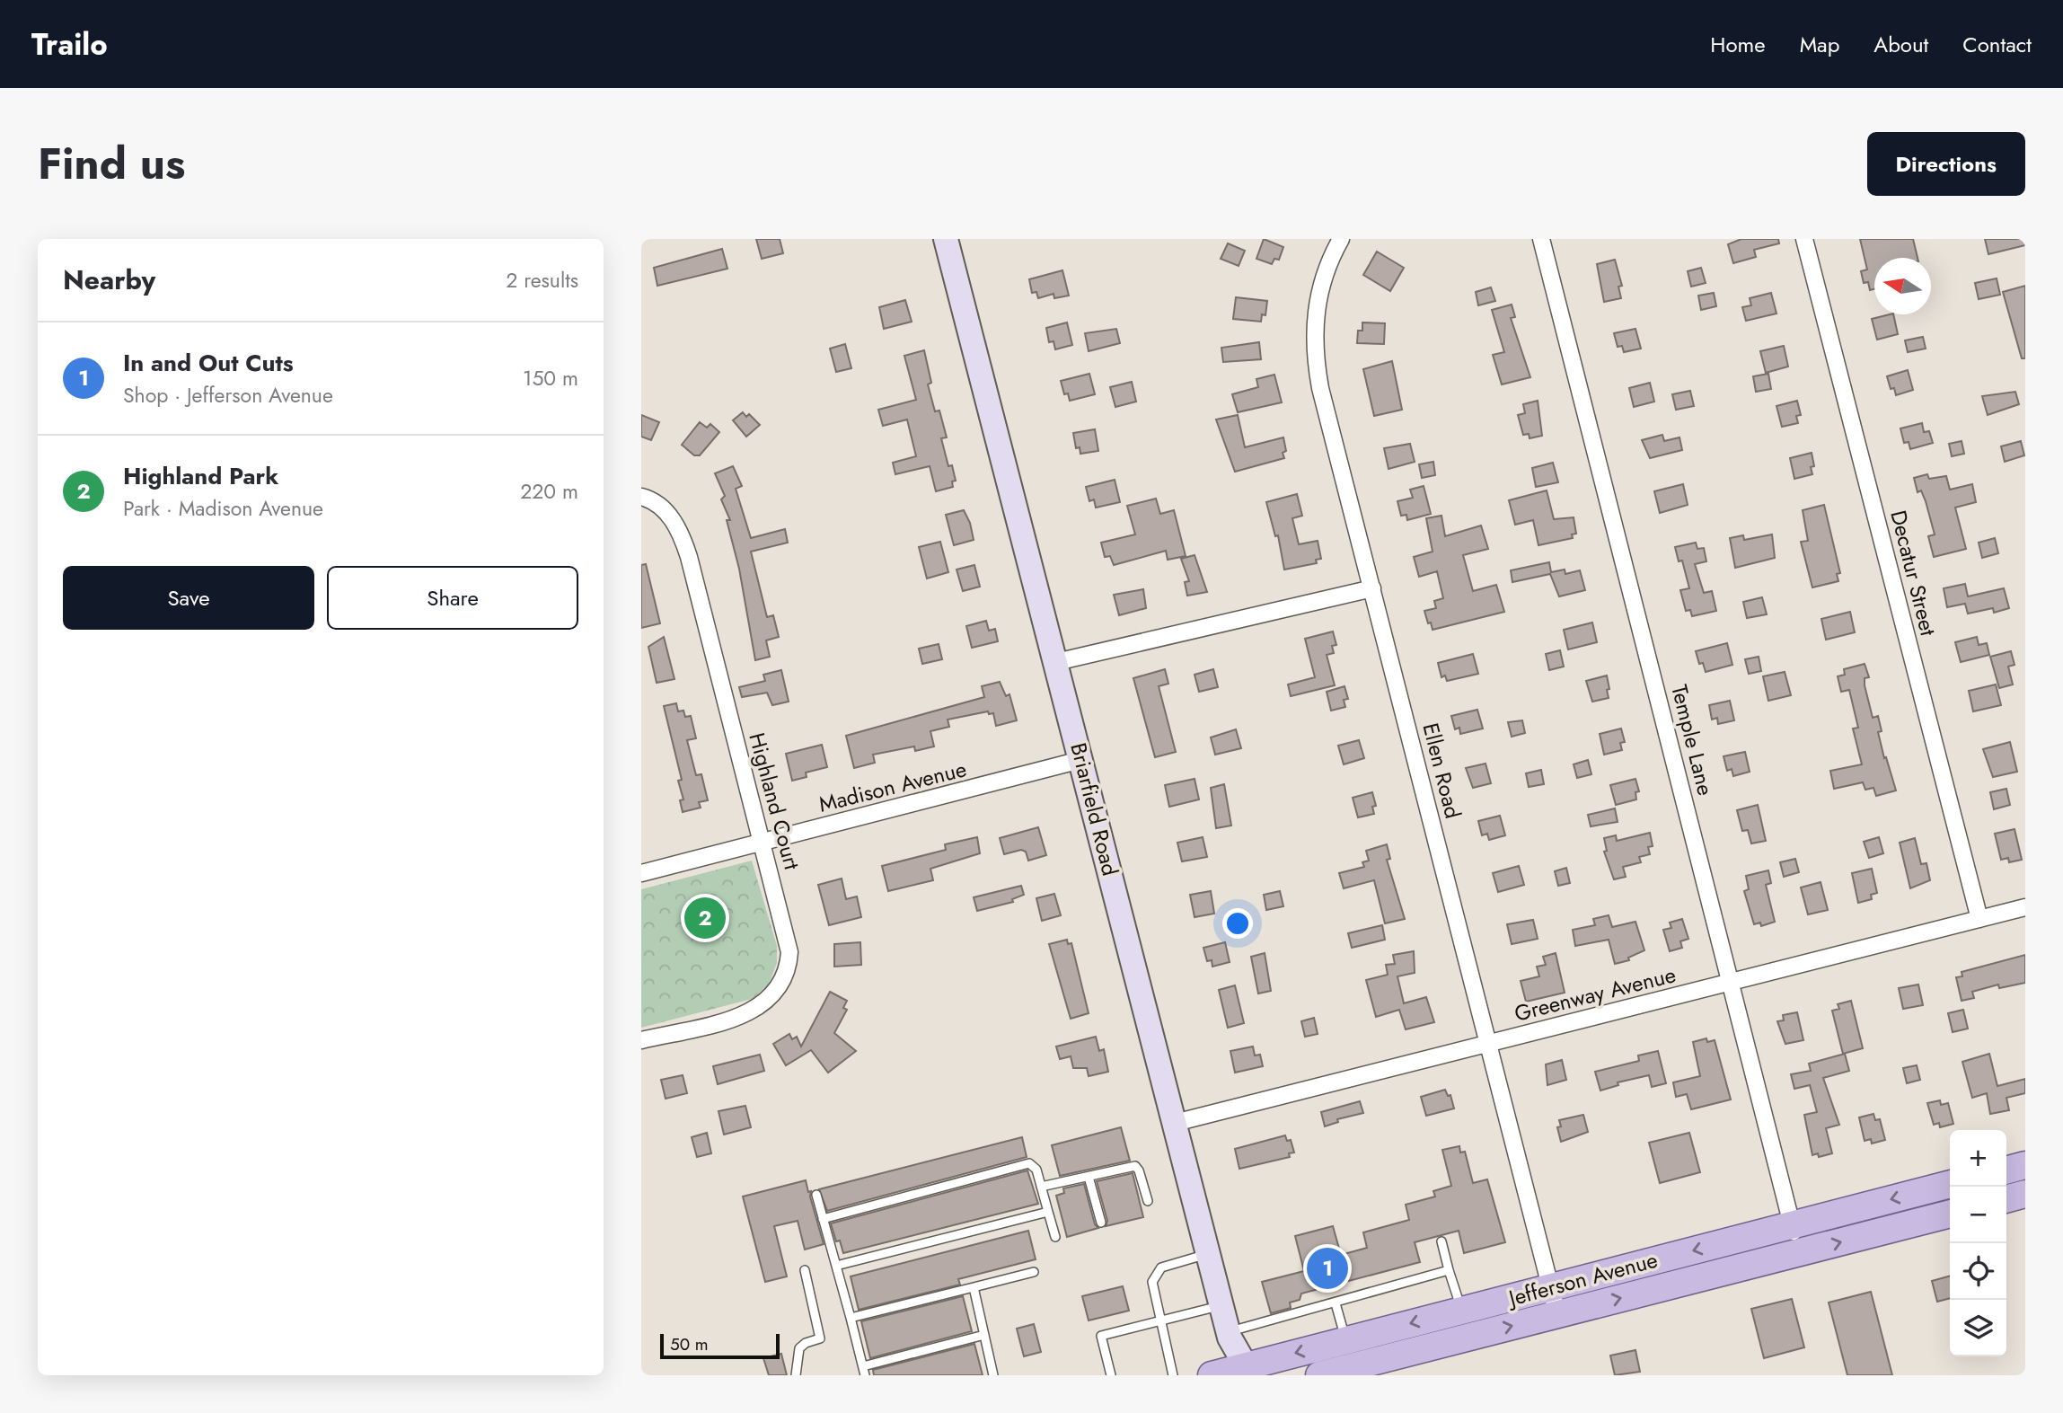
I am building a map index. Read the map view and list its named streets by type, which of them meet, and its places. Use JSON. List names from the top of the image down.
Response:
{
  "streets": {
    "main road": ["Briarfield Road", "Jefferson Avenue"],
    "street": [
      "Decatur Street",
      "Temple Lane",
      "Ellen Road",
      "Madison Avenue",
      "Highland Court",
      "Greenway Avenue"
    ]
  },
  "crossings": [
    ["Decatur Street", "Greenway Avenue"],
    ["Temple Lane", "Greenway Avenue"],
    ["Temple Lane", "Jefferson Avenue"],
    ["Ellen Road", "Greenway Avenue"],
    ["Ellen Road", "Jefferson Avenue"],
    ["Madison Avenue", "Highland Court"],
    ["Madison Avenue", "Briarfield Road"],
    ["Briarfield Road", "Greenway Avenue"],
    ["Briarfield Road", "Jefferson Avenue"]
  ],
  "scale_bar": "50 m",
  "north": "left",
  "page": {
    "header": "Trailo",
    "nav": [
      "Home",
      "Map",
      "About",
      "Contact"
    ],
    "title": "Find us",
    "buttons": [
      "Directions",
      ["Save", "Share"]
    ],
    "heading": ["Nearby", "2 results"],
    "list": [
      {
        "mark": "1",
        "name": "In and Out Cuts",
        "note": "Shop · Jefferson Avenue",
        "value": "150 m"
      },
      {
        "mark": "2",
        "name": "Highland Park",
        "note": "Park · Madison Avenue",
        "value": "220 m"
      }
    ],
    "pins": ["2", "1"],
    "map_buttons": ["+", "−"],
    "scale": "50 m"
  }
}
